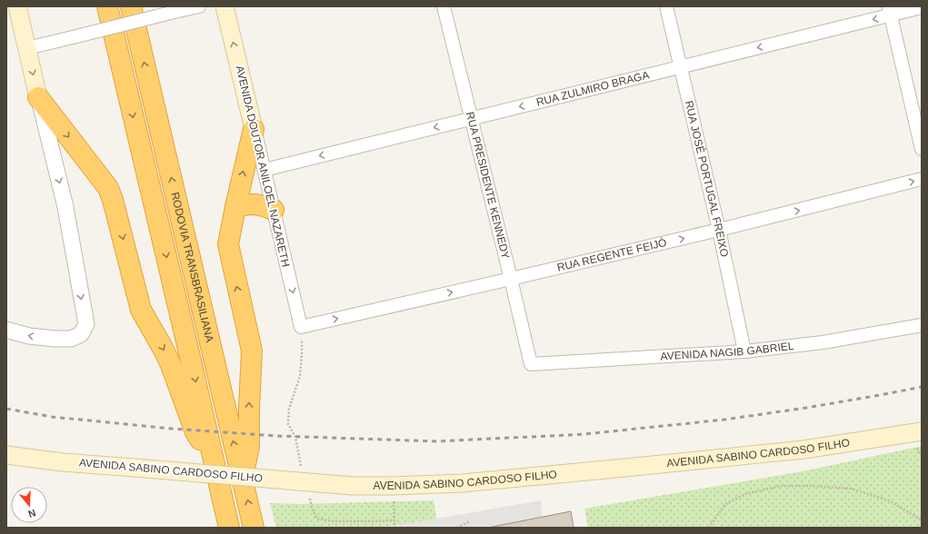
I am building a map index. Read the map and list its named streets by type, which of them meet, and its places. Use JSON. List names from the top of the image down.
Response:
{
  "streets": {
    "highway": ["RODOVIA TRANSBRASILIANA"],
    "main road": ["AVENIDA DOUTOR ANILOEL NAZARETH", "AVENIDA SABINO CARDOSO FILHO"],
    "street": [
      "RUA ZULMIRO BRAGA",
      "RUA JOSÉ PORTUGAL FREIXO",
      "RUA PRESIDENTE KENNEDY",
      "RUA REGENTE FEIJÓ",
      "AVENIDA NAGIB GABRIEL"
    ]
  },
  "crossings": [
    ["RUA ZULMIRO BRAGA", "AVENIDA DOUTOR ANILOEL NAZARETH"],
    ["RUA ZULMIRO BRAGA", "RUA JOSÉ PORTUGAL FREIXO"],
    ["RUA ZULMIRO BRAGA", "RUA PRESIDENTE KENNEDY"],
    ["AVENIDA DOUTOR ANILOEL NAZARETH", "RUA REGENTE FEIJÓ"],
    ["RUA JOSÉ PORTUGAL FREIXO", "RUA REGENTE FEIJÓ"],
    ["RUA JOSÉ PORTUGAL FREIXO", "AVENIDA NAGIB GABRIEL"],
    ["RUA PRESIDENTE KENNEDY", "RUA REGENTE FEIJÓ"],
    ["RUA PRESIDENTE KENNEDY", "AVENIDA NAGIB GABRIEL"]
  ],
  "one_way": ["RUA ZULMIRO BRAGA", "RUA REGENTE FEIJÓ"],
  "north": "bottom"
}
